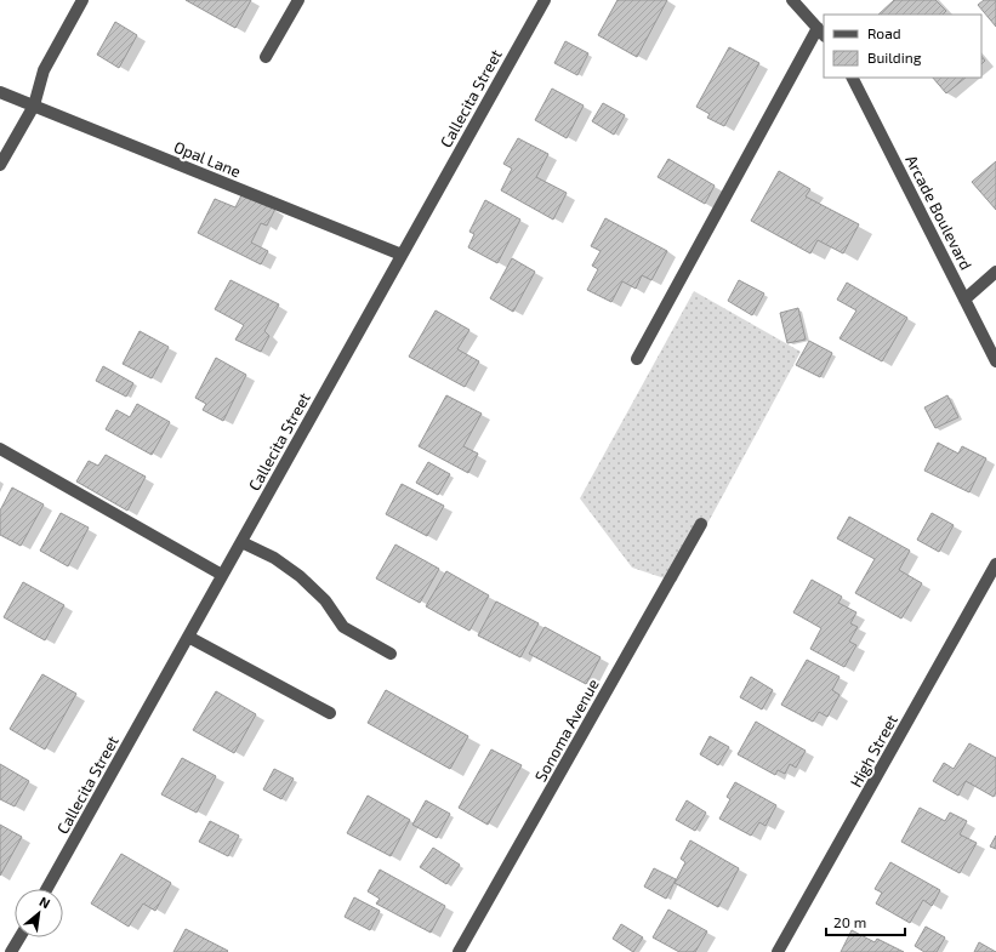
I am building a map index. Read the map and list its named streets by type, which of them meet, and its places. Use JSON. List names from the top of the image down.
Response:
{
  "streets": {
    "street": [
      "Callecita Street",
      "Opal Lane",
      "Arcade Boulevard",
      "Sonoma Avenue",
      "High Street"
    ]
  },
  "crossings": [
    ["Callecita Street", "Opal Lane"]
  ],
  "legend": ["Road", "Building"],
  "scale_bar": "20 m",
  "north": "top right"
}
